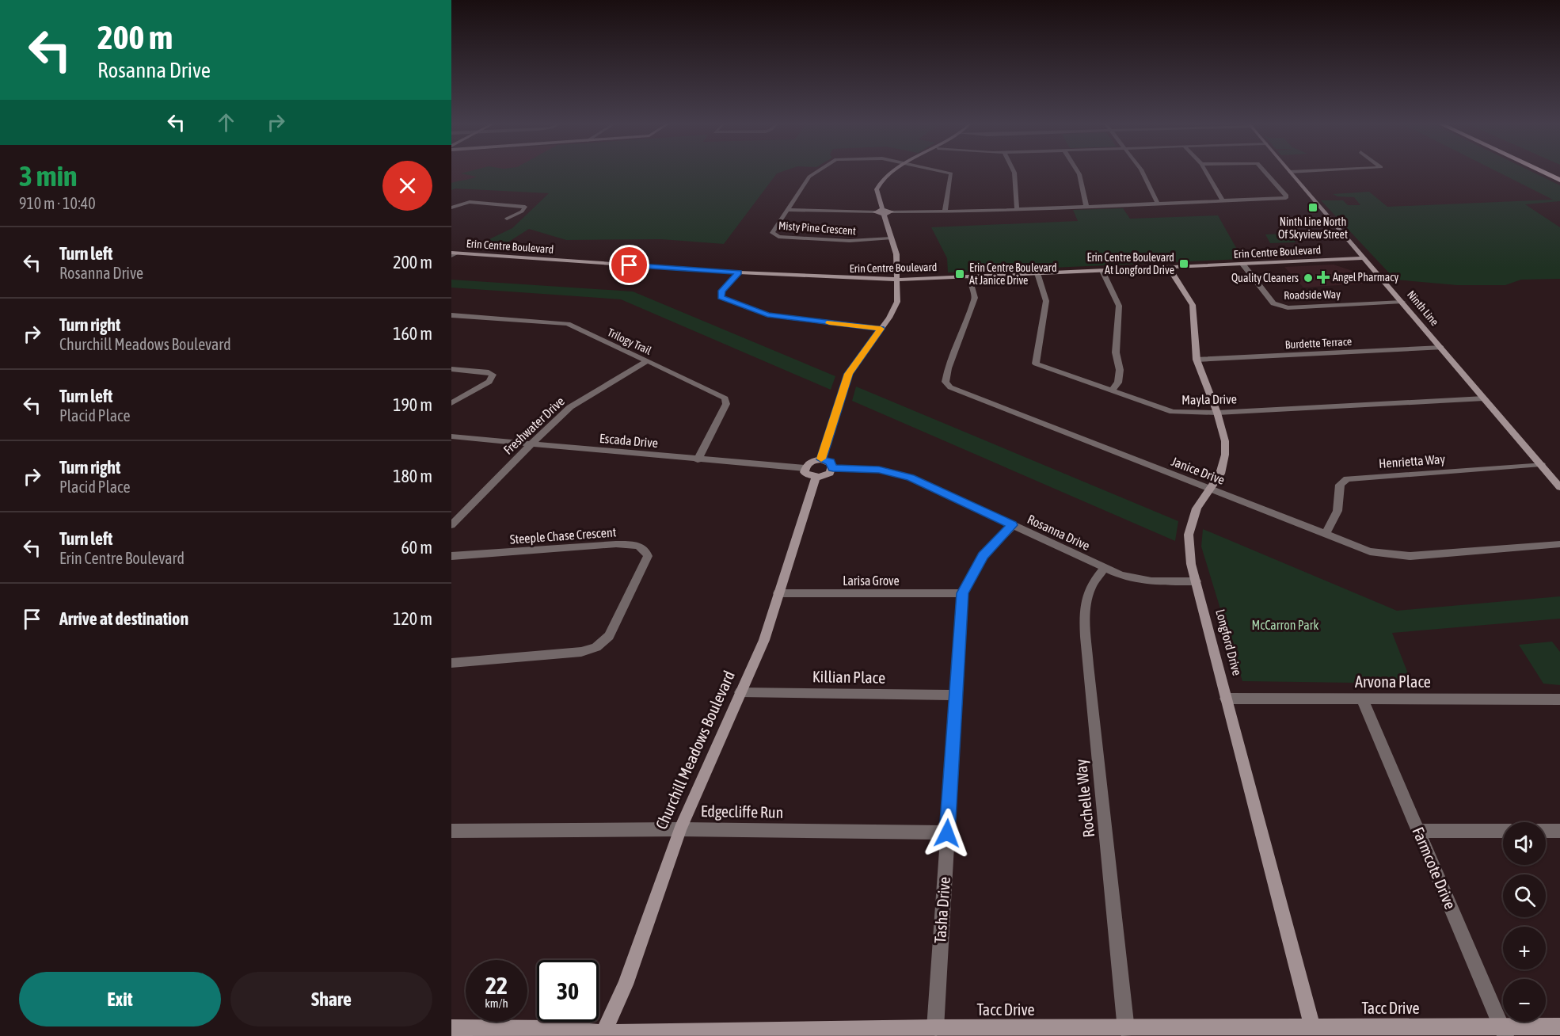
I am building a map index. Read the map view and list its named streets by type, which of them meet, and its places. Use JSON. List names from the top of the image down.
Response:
{
  "streets": {
    "street": [
      "Misty Pine Crescent",
      "Erin Centre Boulevard",
      "Roadside Way",
      "Ninth Line",
      "Trilogy Trail",
      "Burdette Terrace",
      "Mayla Drive",
      "Freshwater Drive",
      "Escada Drive",
      "Henrietta Way",
      "Janice Drive",
      "Rosanna Drive",
      "Steeple Chase Crescent",
      "Larisa Grove",
      "Longford Drive",
      "Killian Place",
      "Arvona Place",
      "Churchill Meadows Boulevard",
      "Rochelle Way",
      "Edgecliffe Run",
      "Farmcote Drive",
      "Tasha Drive",
      "Tacc Drive"
    ]
  },
  "crossings": [
    ["Erin Centre Boulevard", "Roadside Way"],
    ["Erin Centre Boulevard", "Ninth Line"],
    ["Erin Centre Boulevard", "Mayla Drive"],
    ["Erin Centre Boulevard", "Janice Drive"],
    ["Erin Centre Boulevard", "Longford Drive"],
    ["Roadside Way", "Ninth Line"],
    ["Ninth Line", "Burdette Terrace"],
    ["Ninth Line", "Mayla Drive"],
    ["Ninth Line", "Henrietta Way"],
    ["Trilogy Trail", "Freshwater Drive"],
    ["Trilogy Trail", "Escada Drive"],
    ["Burdette Terrace", "Longford Drive"],
    ["Mayla Drive", "Longford Drive"],
    ["Freshwater Drive", "Escada Drive"],
    ["Henrietta Way", "Janice Drive"],
    ["Janice Drive", "Longford Drive"],
    ["Rosanna Drive", "Longford Drive"],
    ["Rosanna Drive", "Rochelle Way"],
    ["Rosanna Drive", "Tasha Drive"],
    ["Larisa Grove", "Churchill Meadows Boulevard"],
    ["Larisa Grove", "Tasha Drive"],
    ["Longford Drive", "Arvona Place"],
    ["Longford Drive", "Tacc Drive"],
    ["Killian Place", "Churchill Meadows Boulevard"],
    ["Killian Place", "Tasha Drive"],
    ["Arvona Place", "Farmcote Drive"],
    ["Churchill Meadows Boulevard", "Edgecliffe Run"],
    ["Churchill Meadows Boulevard", "Tacc Drive"],
    ["Rochelle Way", "Tacc Drive"],
    ["Edgecliffe Run", "Tasha Drive"],
    ["Farmcote Drive", "Tacc Drive"],
    ["Tasha Drive", "Tacc Drive"]
  ],
  "parks": ["McCarron Park"],
  "places": {
    "transit": ["Ninth Line North Of Skyview Street", "Erin Centre Boulevard At Longford Drive", "Erin Centre Boulevard At Janice Drive"],
    "health": ["Angel Pharmacy"],
    "other": ["Quality Cleaners"]
  },
  "page": {
    "turn": ["200 m", "Rosanna Drive"],
    "heading": ["3 min", "910 m · 10:40"],
    "list": [
      {
        "name": "Turn left",
        "note": "Rosanna Drive",
        "value": "200 m"
      },
      {
        "name": "Turn right",
        "note": "Churchill Meadows Boulevard",
        "value": "160 m"
      },
      {
        "name": "Turn left",
        "note": "Placid Place",
        "value": "190 m"
      },
      {
        "name": "Turn right",
        "note": "Placid Place",
        "value": "180 m"
      },
      {
        "name": "Turn left",
        "note": "Erin Centre Boulevard",
        "value": "60 m"
      },
      {
        "name": "Arrive at destination",
        "value": "120 m"
      }
    ],
    "map_buttons": ["+", "−"],
    "speed": "22 km/h",
    "limit": "30",
    "buttons": ["Exit", "Share"]
  }
}
